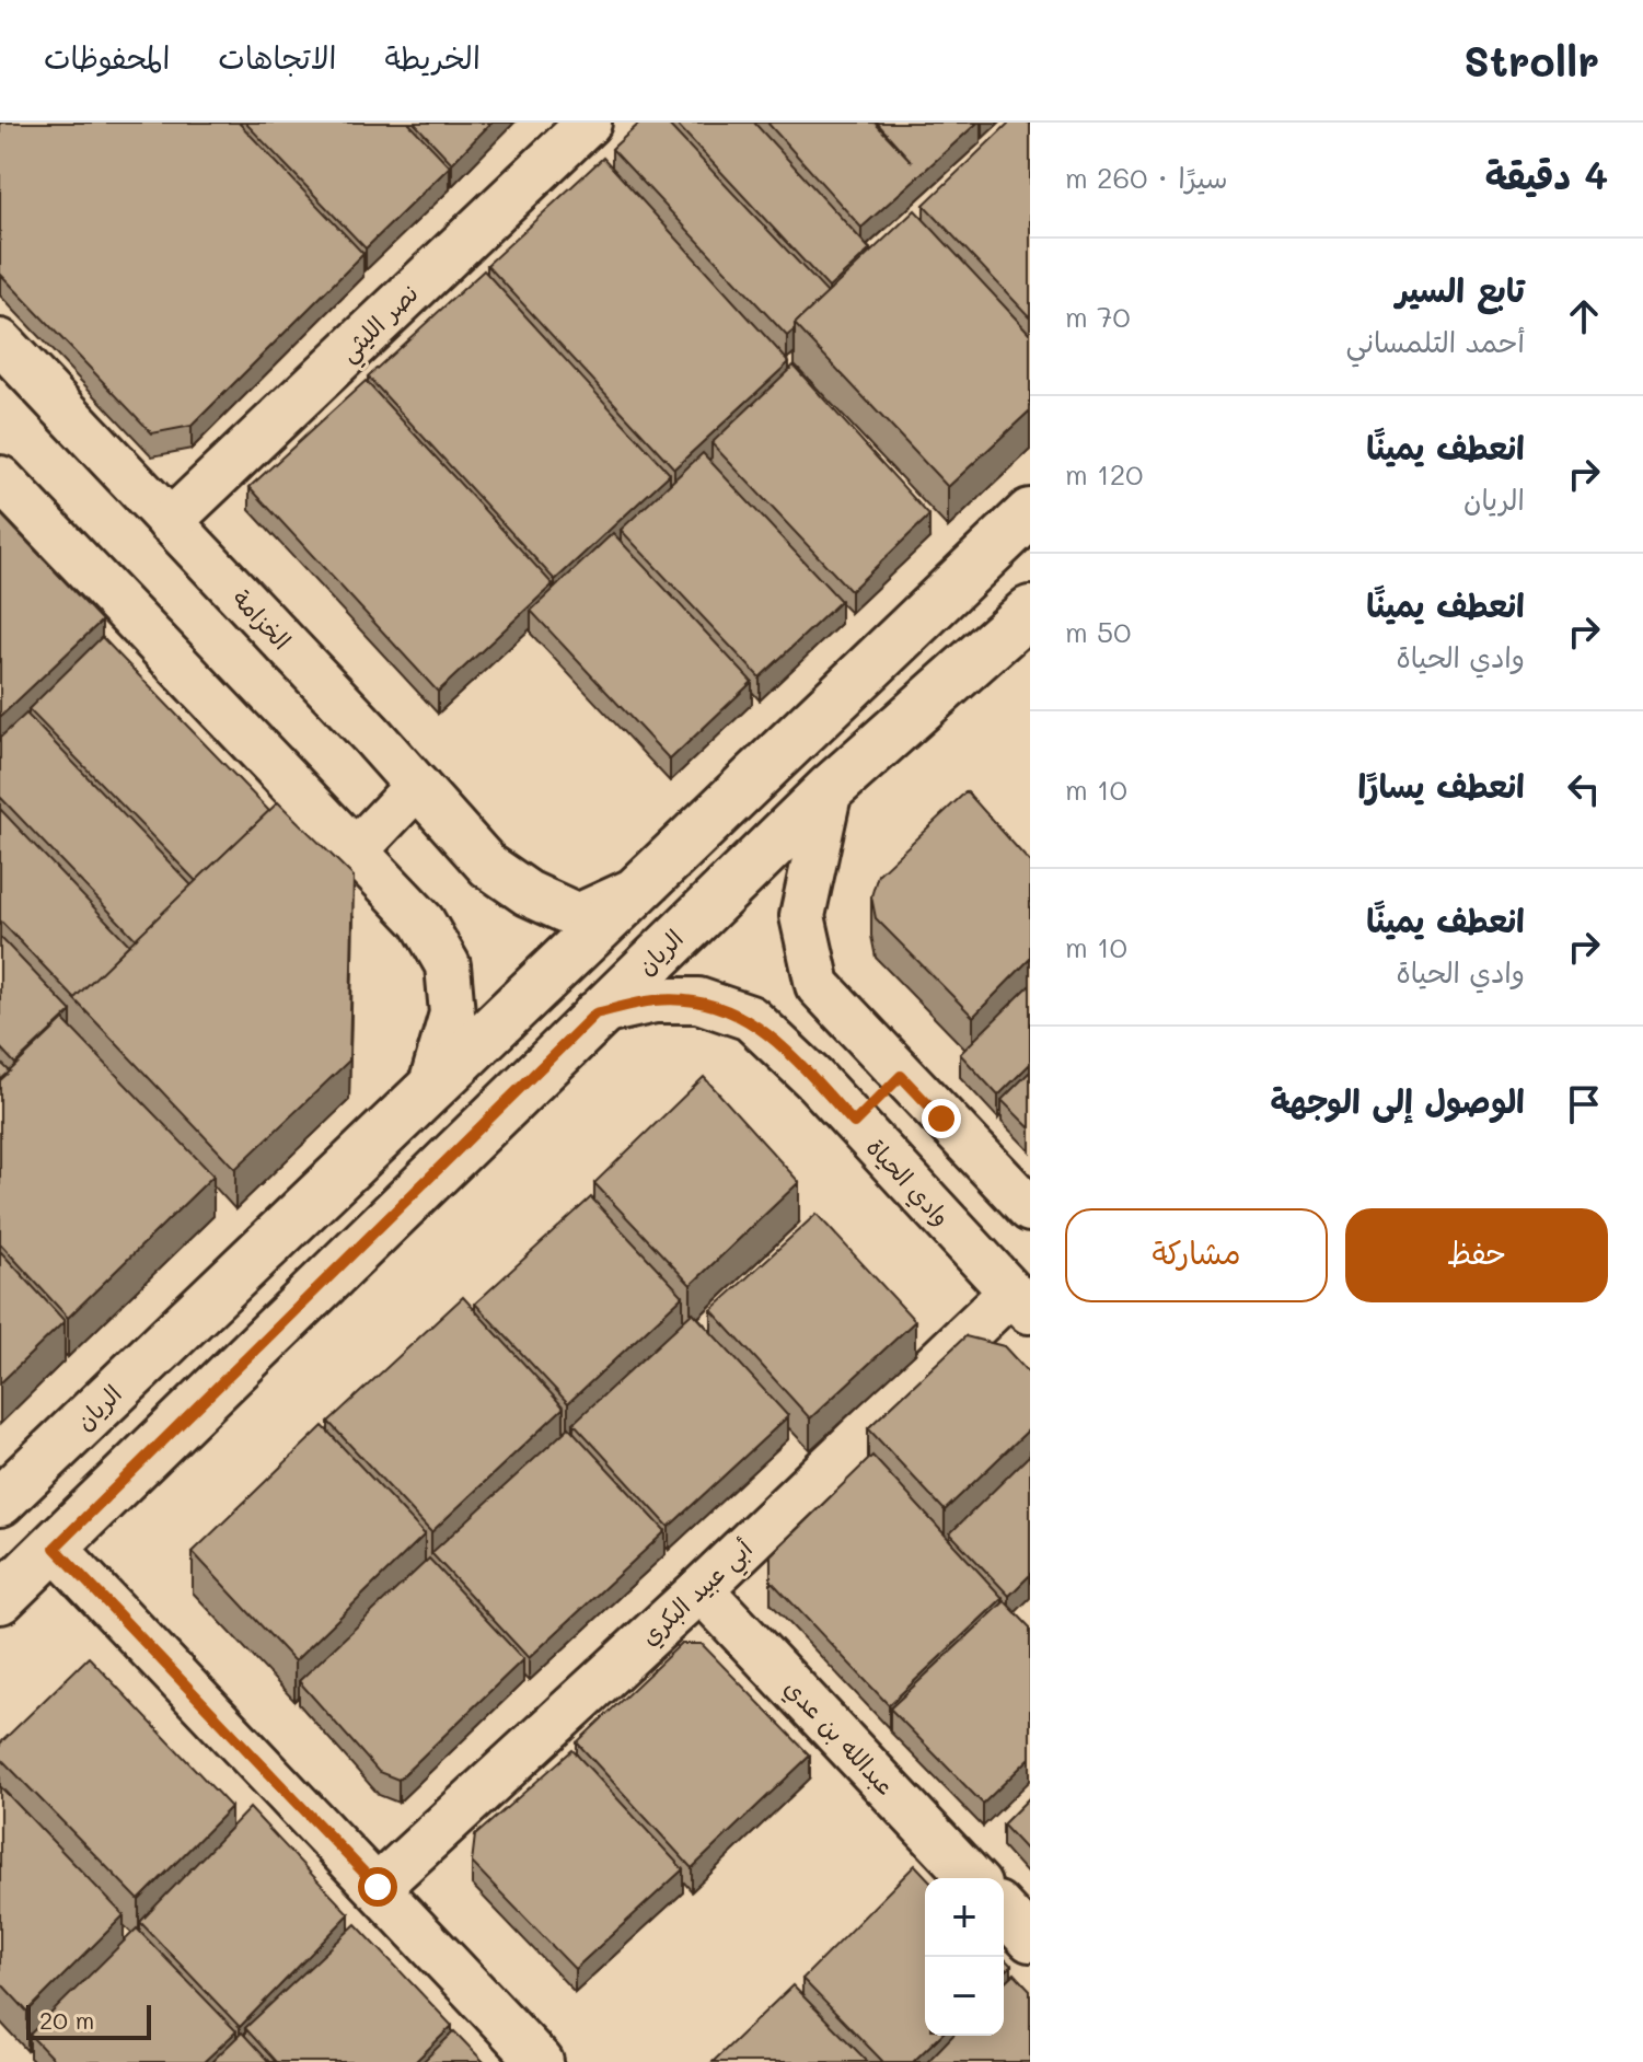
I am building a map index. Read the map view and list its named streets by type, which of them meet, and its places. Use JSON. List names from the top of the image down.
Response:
{
  "streets": {
    "street": [
      "نصر الليثي",
      "الخزامة",
      "الريان",
      "وادي الحياة",
      "أبي عبيد البكري",
      "عبدالله بن عدي"
    ]
  },
  "crossings": [
    ["نصر الليثي", "الخزامة"],
    ["الخزامة", "الريان"],
    ["الريان", "وادي الحياة"],
    ["وادي الحياة", "أبي عبيد البكري"],
    ["أبي عبيد البكري", "عبدالله بن عدي"]
  ],
  "scale_bar": "20 m",
  "page": {
    "header": "Strollr",
    "nav": ["الخريطة", "الاتجاهات", "المحفوظات"],
    "heading": ["4 دقيقة", "سيرًا · 260 m"],
    "list": [
      ["تابع السير", "أحمد التلمساني", "70 m"],
      ["انعطف يمينًا", "الريان", "120 m"],
      ["انعطف يمينًا", "وادي الحياة", "50 m"],
      ["انعطف يسارًا", "10 m"],
      ["انعطف يمينًا", "وادي الحياة", "10 m"],
      "الوصول إلى الوجهة"
    ],
    "buttons": ["حفظ", "مشاركة"],
    "map_buttons": ["+", "−"],
    "scale": "20 m"
  }
}
